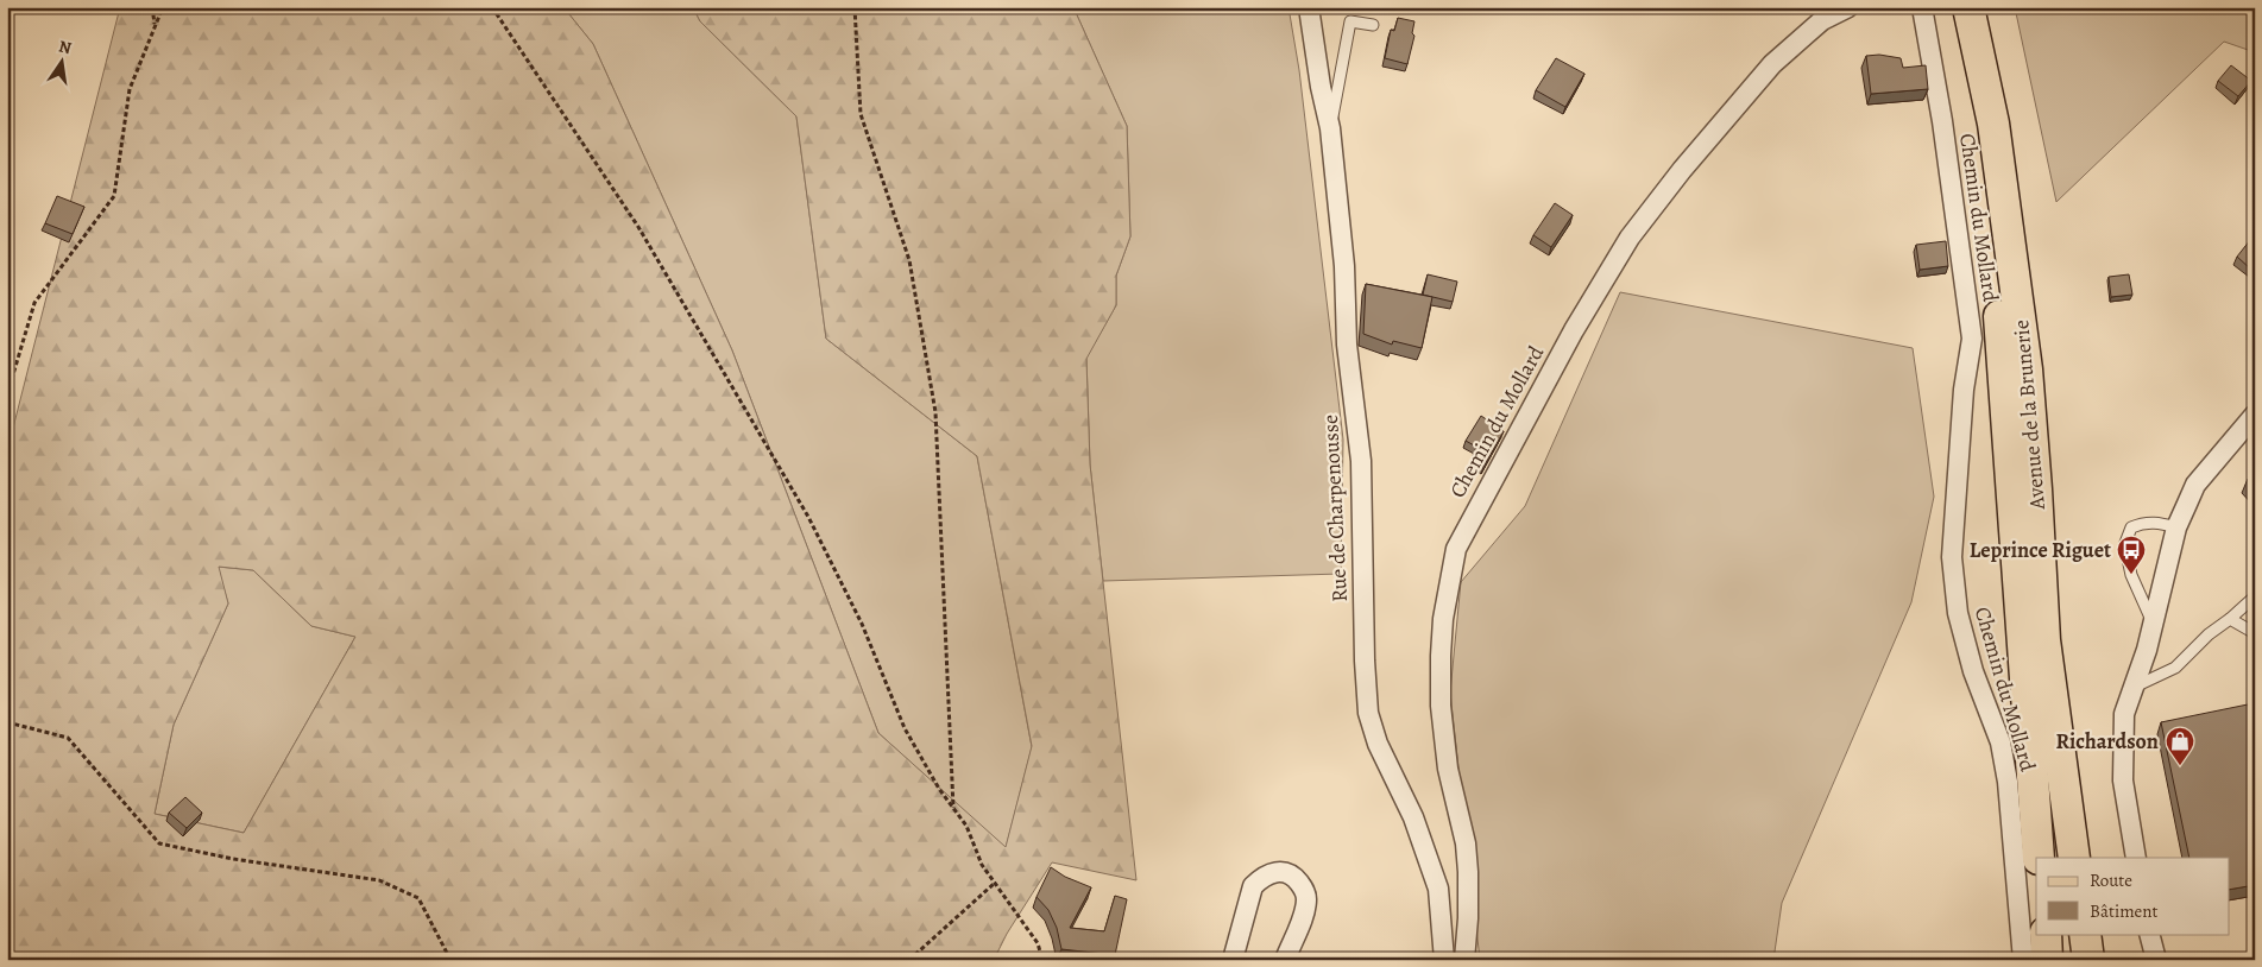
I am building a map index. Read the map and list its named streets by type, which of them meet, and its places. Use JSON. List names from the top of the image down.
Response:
{
  "streets": {
    "main road": ["Avenue de la Brunerie"],
    "street": ["Chemin du Mollard", "Rue de Charpenousse"]
  },
  "places": {
    "bus stop": ["Leprince Riguet"],
    "shop": ["Richardson"]
  },
  "legend": ["Route", "Bâtiment"],
  "north": "top"
}
